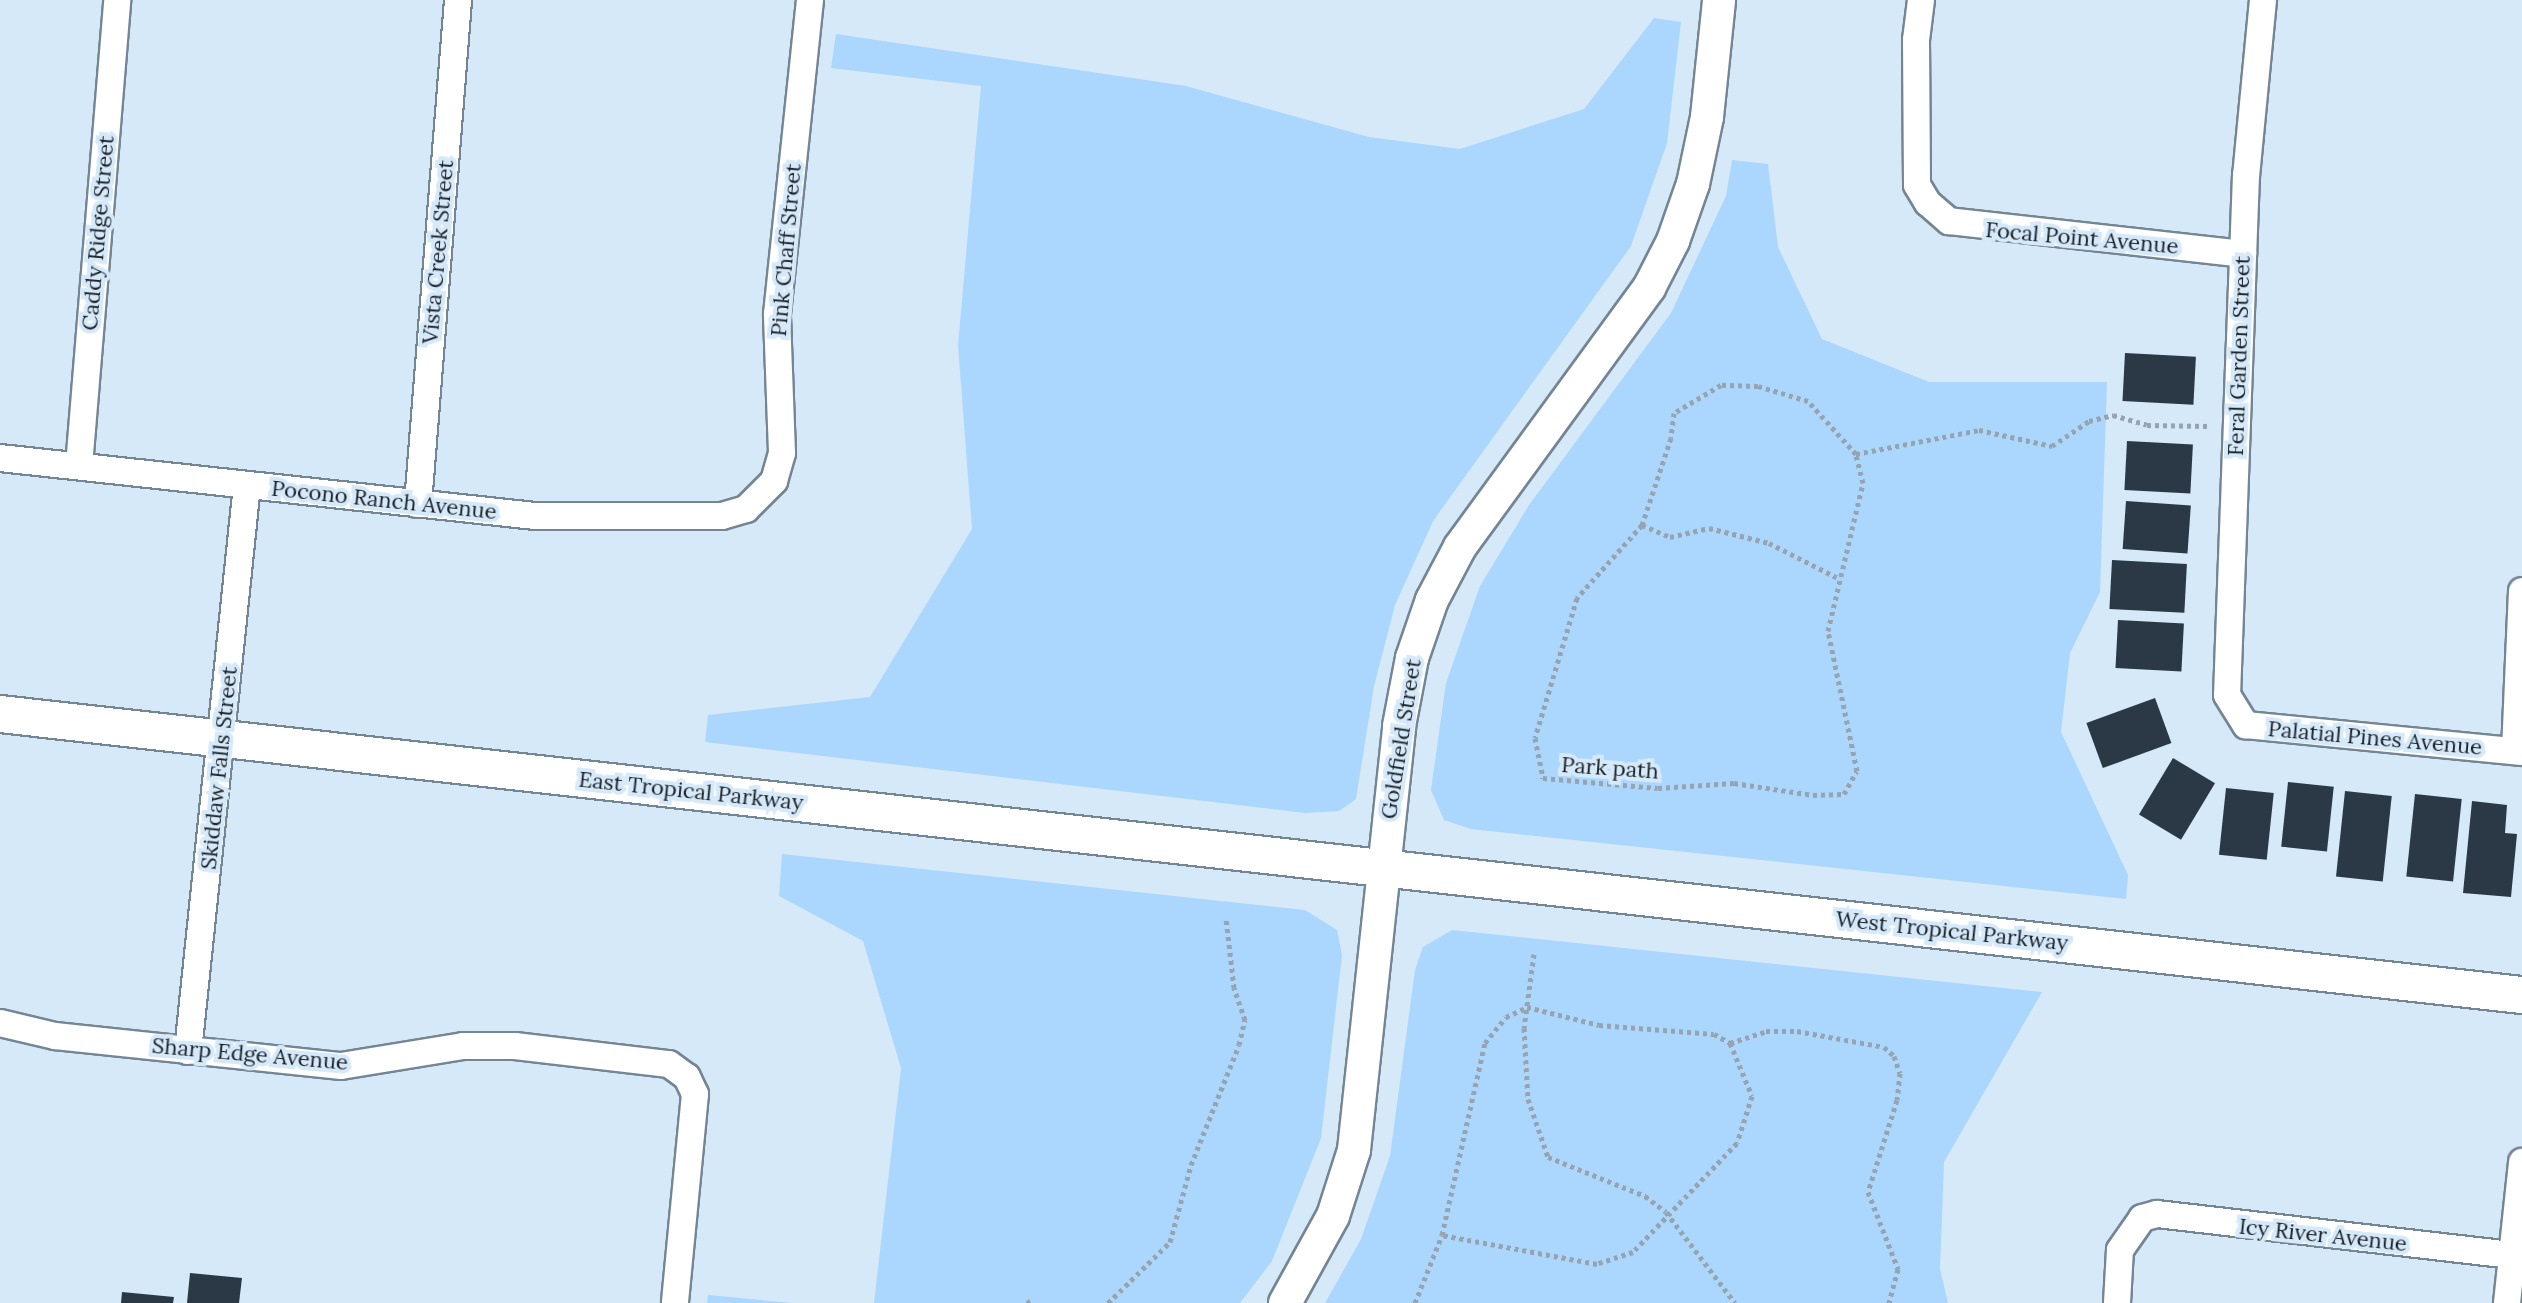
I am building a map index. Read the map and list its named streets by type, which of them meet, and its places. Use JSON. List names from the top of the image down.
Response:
{
  "streets": {
    "main road": ["East Tropical Parkway", "West Tropical Parkway"],
    "street": [
      "Caddy Ridge Street",
      "Focal Point Avenue",
      "Pink Chaff Street",
      "Vista Creek Street",
      "Feral Garden Street",
      "Pocono Ranch Avenue",
      "Palatial Pines Avenue",
      "Goldfield Street",
      "Skiddaw Falls Street",
      "Sharp Edge Avenue",
      "Icy River Avenue"
    ],
    "path": ["Park path"]
  },
  "crossings": [
    ["Caddy Ridge Street", "Pocono Ranch Avenue"],
    ["Focal Point Avenue", "Feral Garden Street"],
    ["Pink Chaff Street", "Pocono Ranch Avenue"],
    ["Vista Creek Street", "Pocono Ranch Avenue"],
    ["Feral Garden Street", "Palatial Pines Avenue"],
    ["Pocono Ranch Avenue", "Skiddaw Falls Street"],
    ["Goldfield Street", "East Tropical Parkway"],
    ["Goldfield Street", "West Tropical Parkway"],
    ["Skiddaw Falls Street", "East Tropical Parkway"],
    ["Skiddaw Falls Street", "Sharp Edge Avenue"],
    ["East Tropical Parkway", "West Tropical Parkway"]
  ]
}
